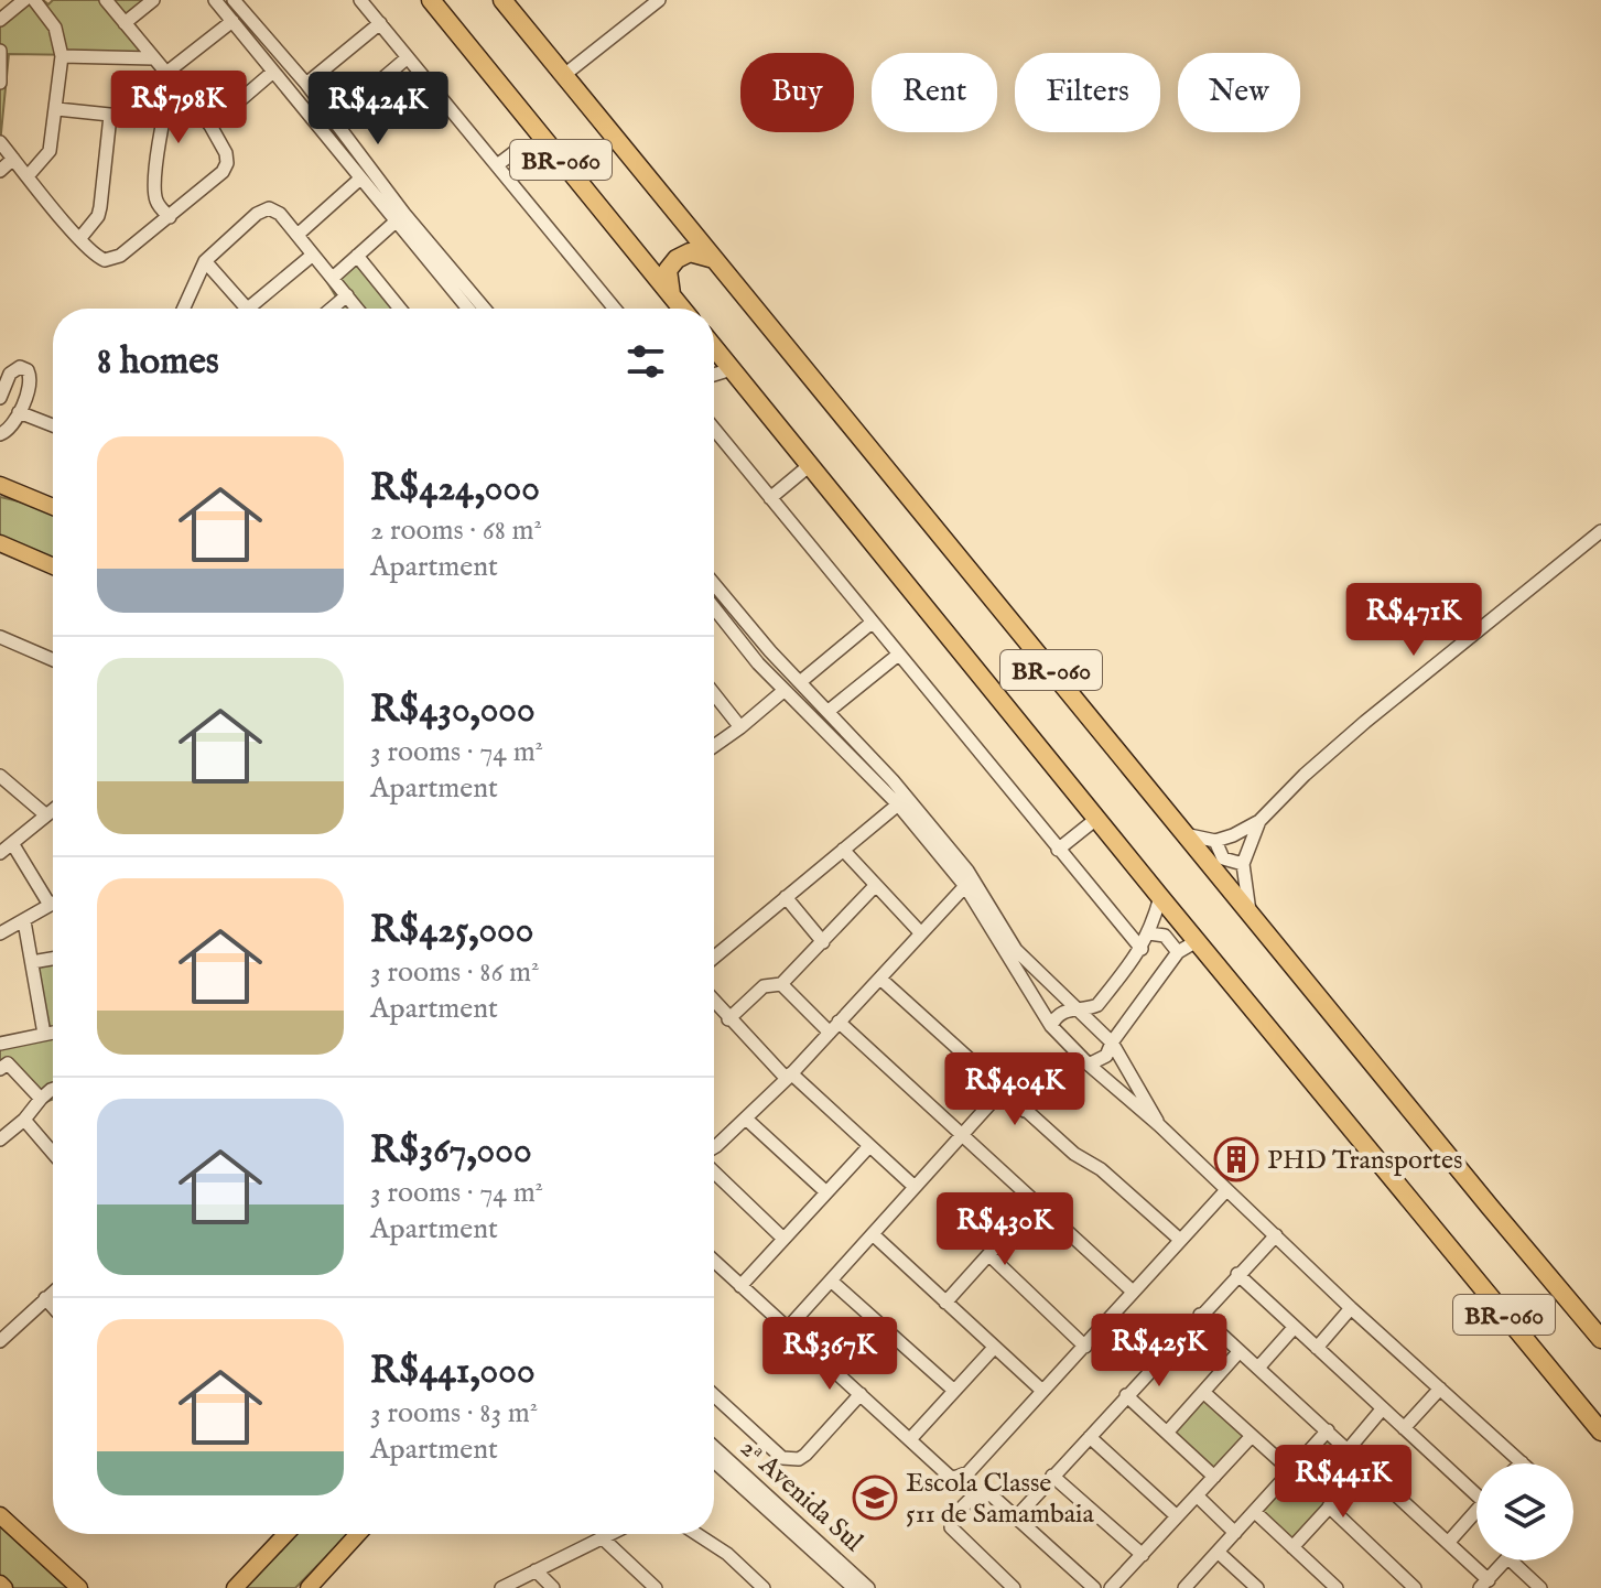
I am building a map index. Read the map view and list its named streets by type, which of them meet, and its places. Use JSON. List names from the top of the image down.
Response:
{
  "streets": {
    "highway": ["BR-060"],
    "street": ["2ᵃ Avenida Sul"]
  },
  "places": {
    "building": ["PHD Transportes"],
    "school or university": ["Escola Classe 511 de Samambaia"]
  },
  "page": {
    "chip": [
      "Buy",
      "Rent",
      "Filters",
      "New"
    ],
    "price": [
      "R$798K",
      "R$424K",
      "R$471K",
      "R$404K",
      "R$430K",
      "R$425K",
      "R$367K",
      "R$441K"
    ],
    "heading": "8 homes",
    "list": [
      {
        "name": "R$424,000",
        "note": "2 rooms · 68 m² · Apartment"
      },
      {
        "name": "R$430,000",
        "note": "3 rooms · 74 m² · Apartment"
      },
      {
        "name": "R$425,000",
        "note": "3 rooms · 86 m² · Apartment"
      },
      {
        "name": "R$367,000",
        "note": "3 rooms · 74 m² · Apartment"
      },
      {
        "name": "R$441,000",
        "note": "3 rooms · 83 m² · Apartment"
      }
    ]
  }
}
